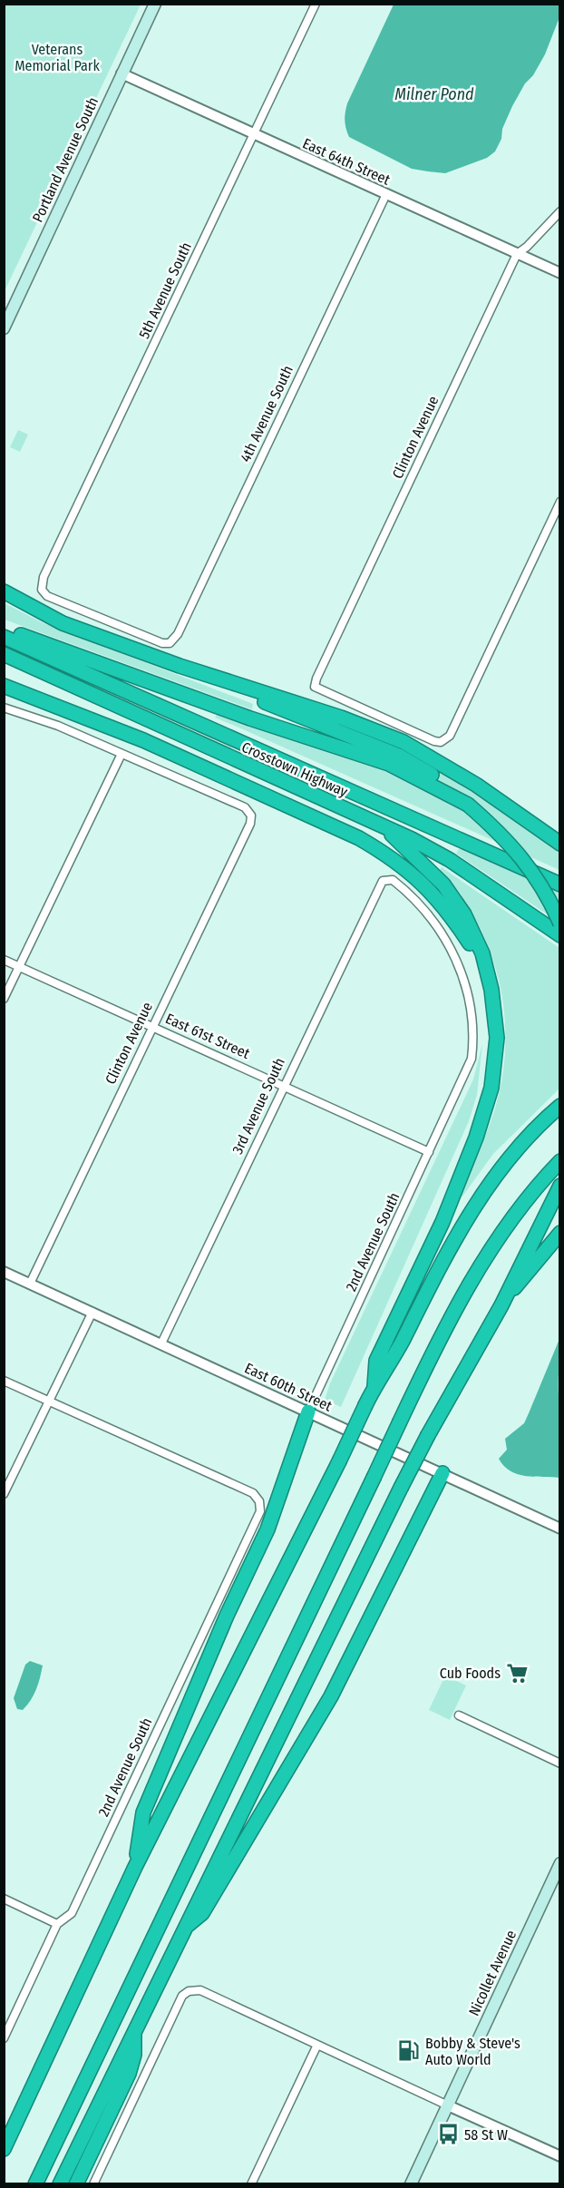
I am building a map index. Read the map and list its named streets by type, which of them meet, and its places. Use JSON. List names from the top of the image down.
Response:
{
  "streets": {
    "highway": ["Crosstown Highway"],
    "main road": ["Portland Avenue South", "Nicollet Avenue"],
    "street": [
      "East 64th Street",
      "5th Avenue South",
      "4th Avenue South",
      "Clinton Avenue",
      "East 61st Street",
      "3rd Avenue South",
      "2nd Avenue South",
      "East 60th Street"
    ]
  },
  "crossings": [
    ["Portland Avenue South", "East 64th Street"],
    ["East 64th Street", "5th Avenue South"],
    ["East 64th Street", "4th Avenue South"],
    ["East 64th Street", "Clinton Avenue"],
    ["5th Avenue South", "4th Avenue South"],
    ["Clinton Avenue", "East 61st Street"],
    ["Clinton Avenue", "East 60th Street"],
    ["East 61st Street", "3rd Avenue South"],
    ["East 61st Street", "2nd Avenue South"],
    ["3rd Avenue South", "2nd Avenue South"],
    ["3rd Avenue South", "East 60th Street"],
    ["2nd Avenue South", "East 60th Street"]
  ],
  "water": ["Milner Pond"],
  "parks": ["Veterans Memorial Park"],
  "places": {
    "supermarket": ["Cub Foods"],
    "fuel station": ["Bobby & Steve's Auto World"],
    "bus stop": ["58 St W"]
  }
}
